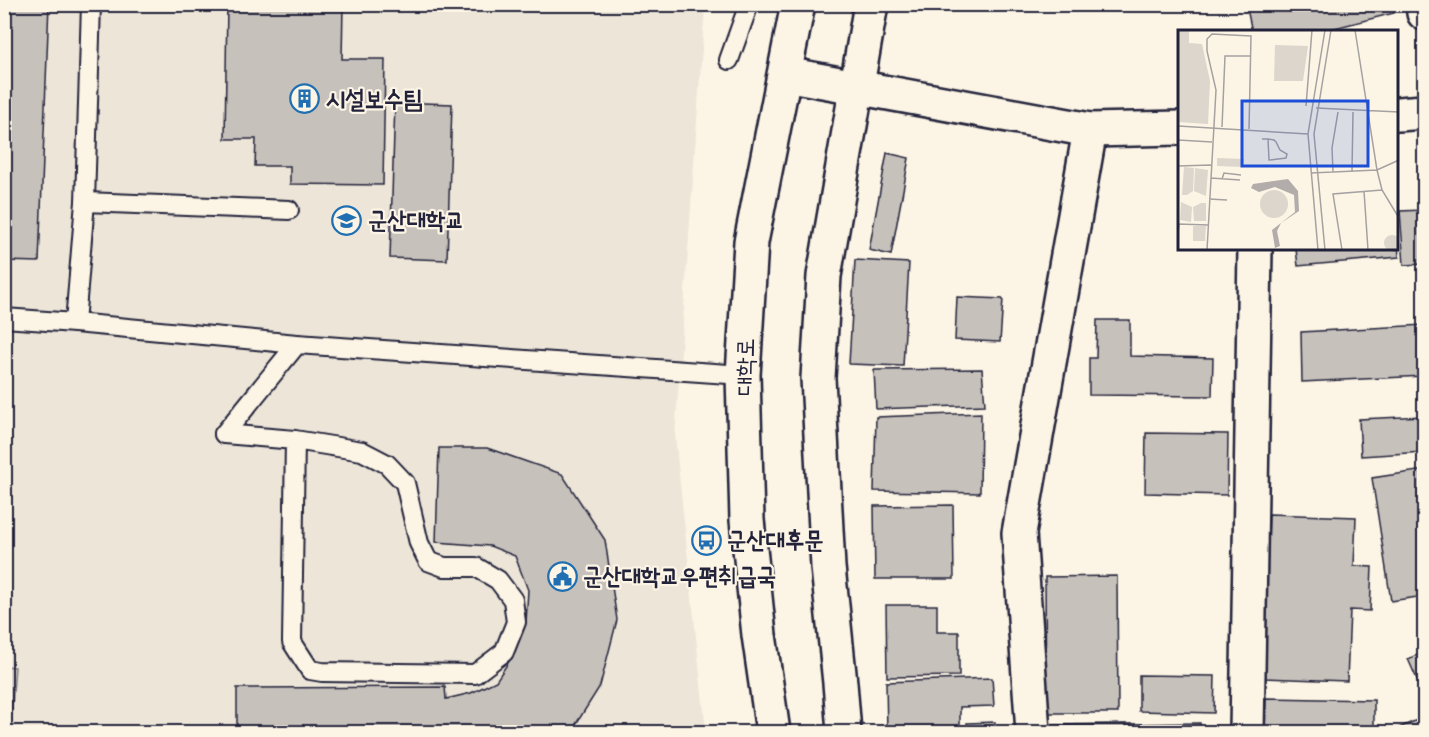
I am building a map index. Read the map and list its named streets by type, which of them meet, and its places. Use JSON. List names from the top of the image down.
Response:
{
  "streets": {
    "street": ["대학로"]
  },
  "places": {
    "building": ["시설보수팀"],
    "school or university": ["군산대학교"],
    "bus stop": ["군산대후문"],
    "public building": ["군산대학교우편취급국"]
  }
}
